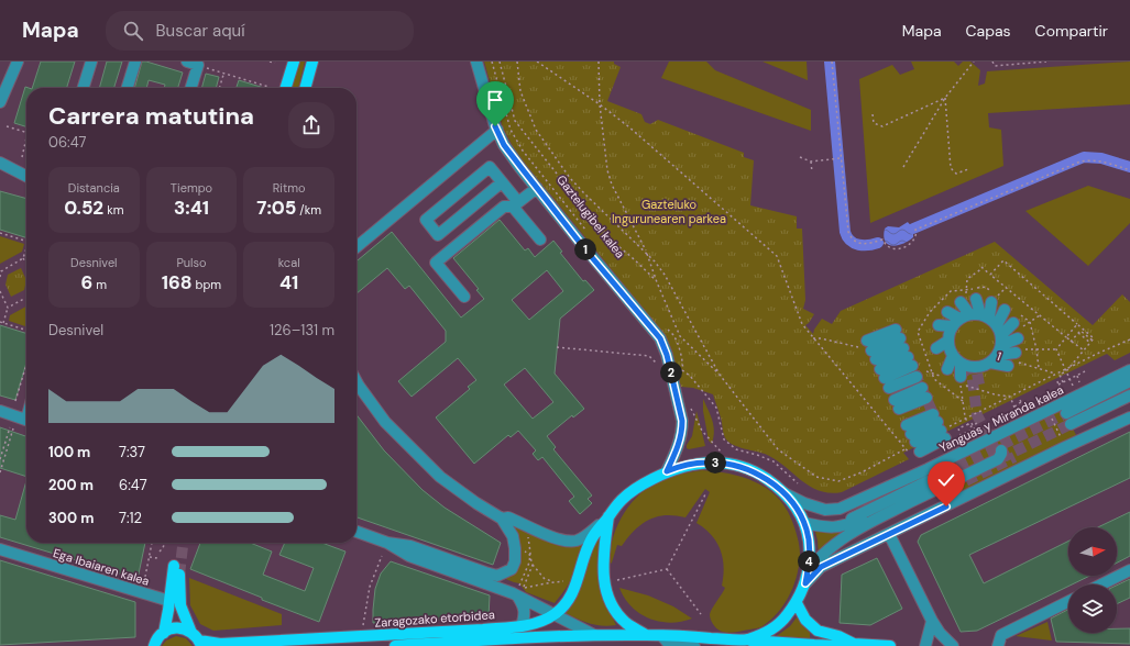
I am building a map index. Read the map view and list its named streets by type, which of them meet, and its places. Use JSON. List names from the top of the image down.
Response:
{
  "streets": {
    "main road": ["Zaragozako etorbidea"],
    "street": [
      "Gaztelugibel kalea",
      "1",
      "Yanguas y Miranda kalea",
      "Ega Ibaiaren kalea"
    ]
  },
  "crossings": [
    ["Gaztelugibel kalea", "Zaragozako etorbidea"],
    ["Yanguas y Miranda kalea", "Zaragozako etorbidea"]
  ],
  "parks": ["Gazteluko Ingurunearen parkea"],
  "north": "right",
  "page": {
    "header": "Mapa",
    "search": "Buscar aquí",
    "nav": ["Mapa", "Capas", "Compartir"],
    "heading": ["Carrera matutina", "06:47"],
    "stats": [
      ["Distancia", "0.52 km"],
      ["Tiempo", "3:41"],
      ["Ritmo", "7:05 /km"],
      ["Desnivel", "6 m"],
      ["Pulso", "168 bpm"],
      ["kcal", "41"]
    ],
    "pins": [
      "1",
      "2",
      "3",
      "4"
    ],
    "chart": ["Desnivel", "126–131 m"],
    "list": [
      {
        "name": "100 m",
        "note": "7:37"
      },
      {
        "name": "200 m",
        "note": "6:47"
      },
      {
        "name": "300 m",
        "note": "7:12"
      }
    ]
  }
}
